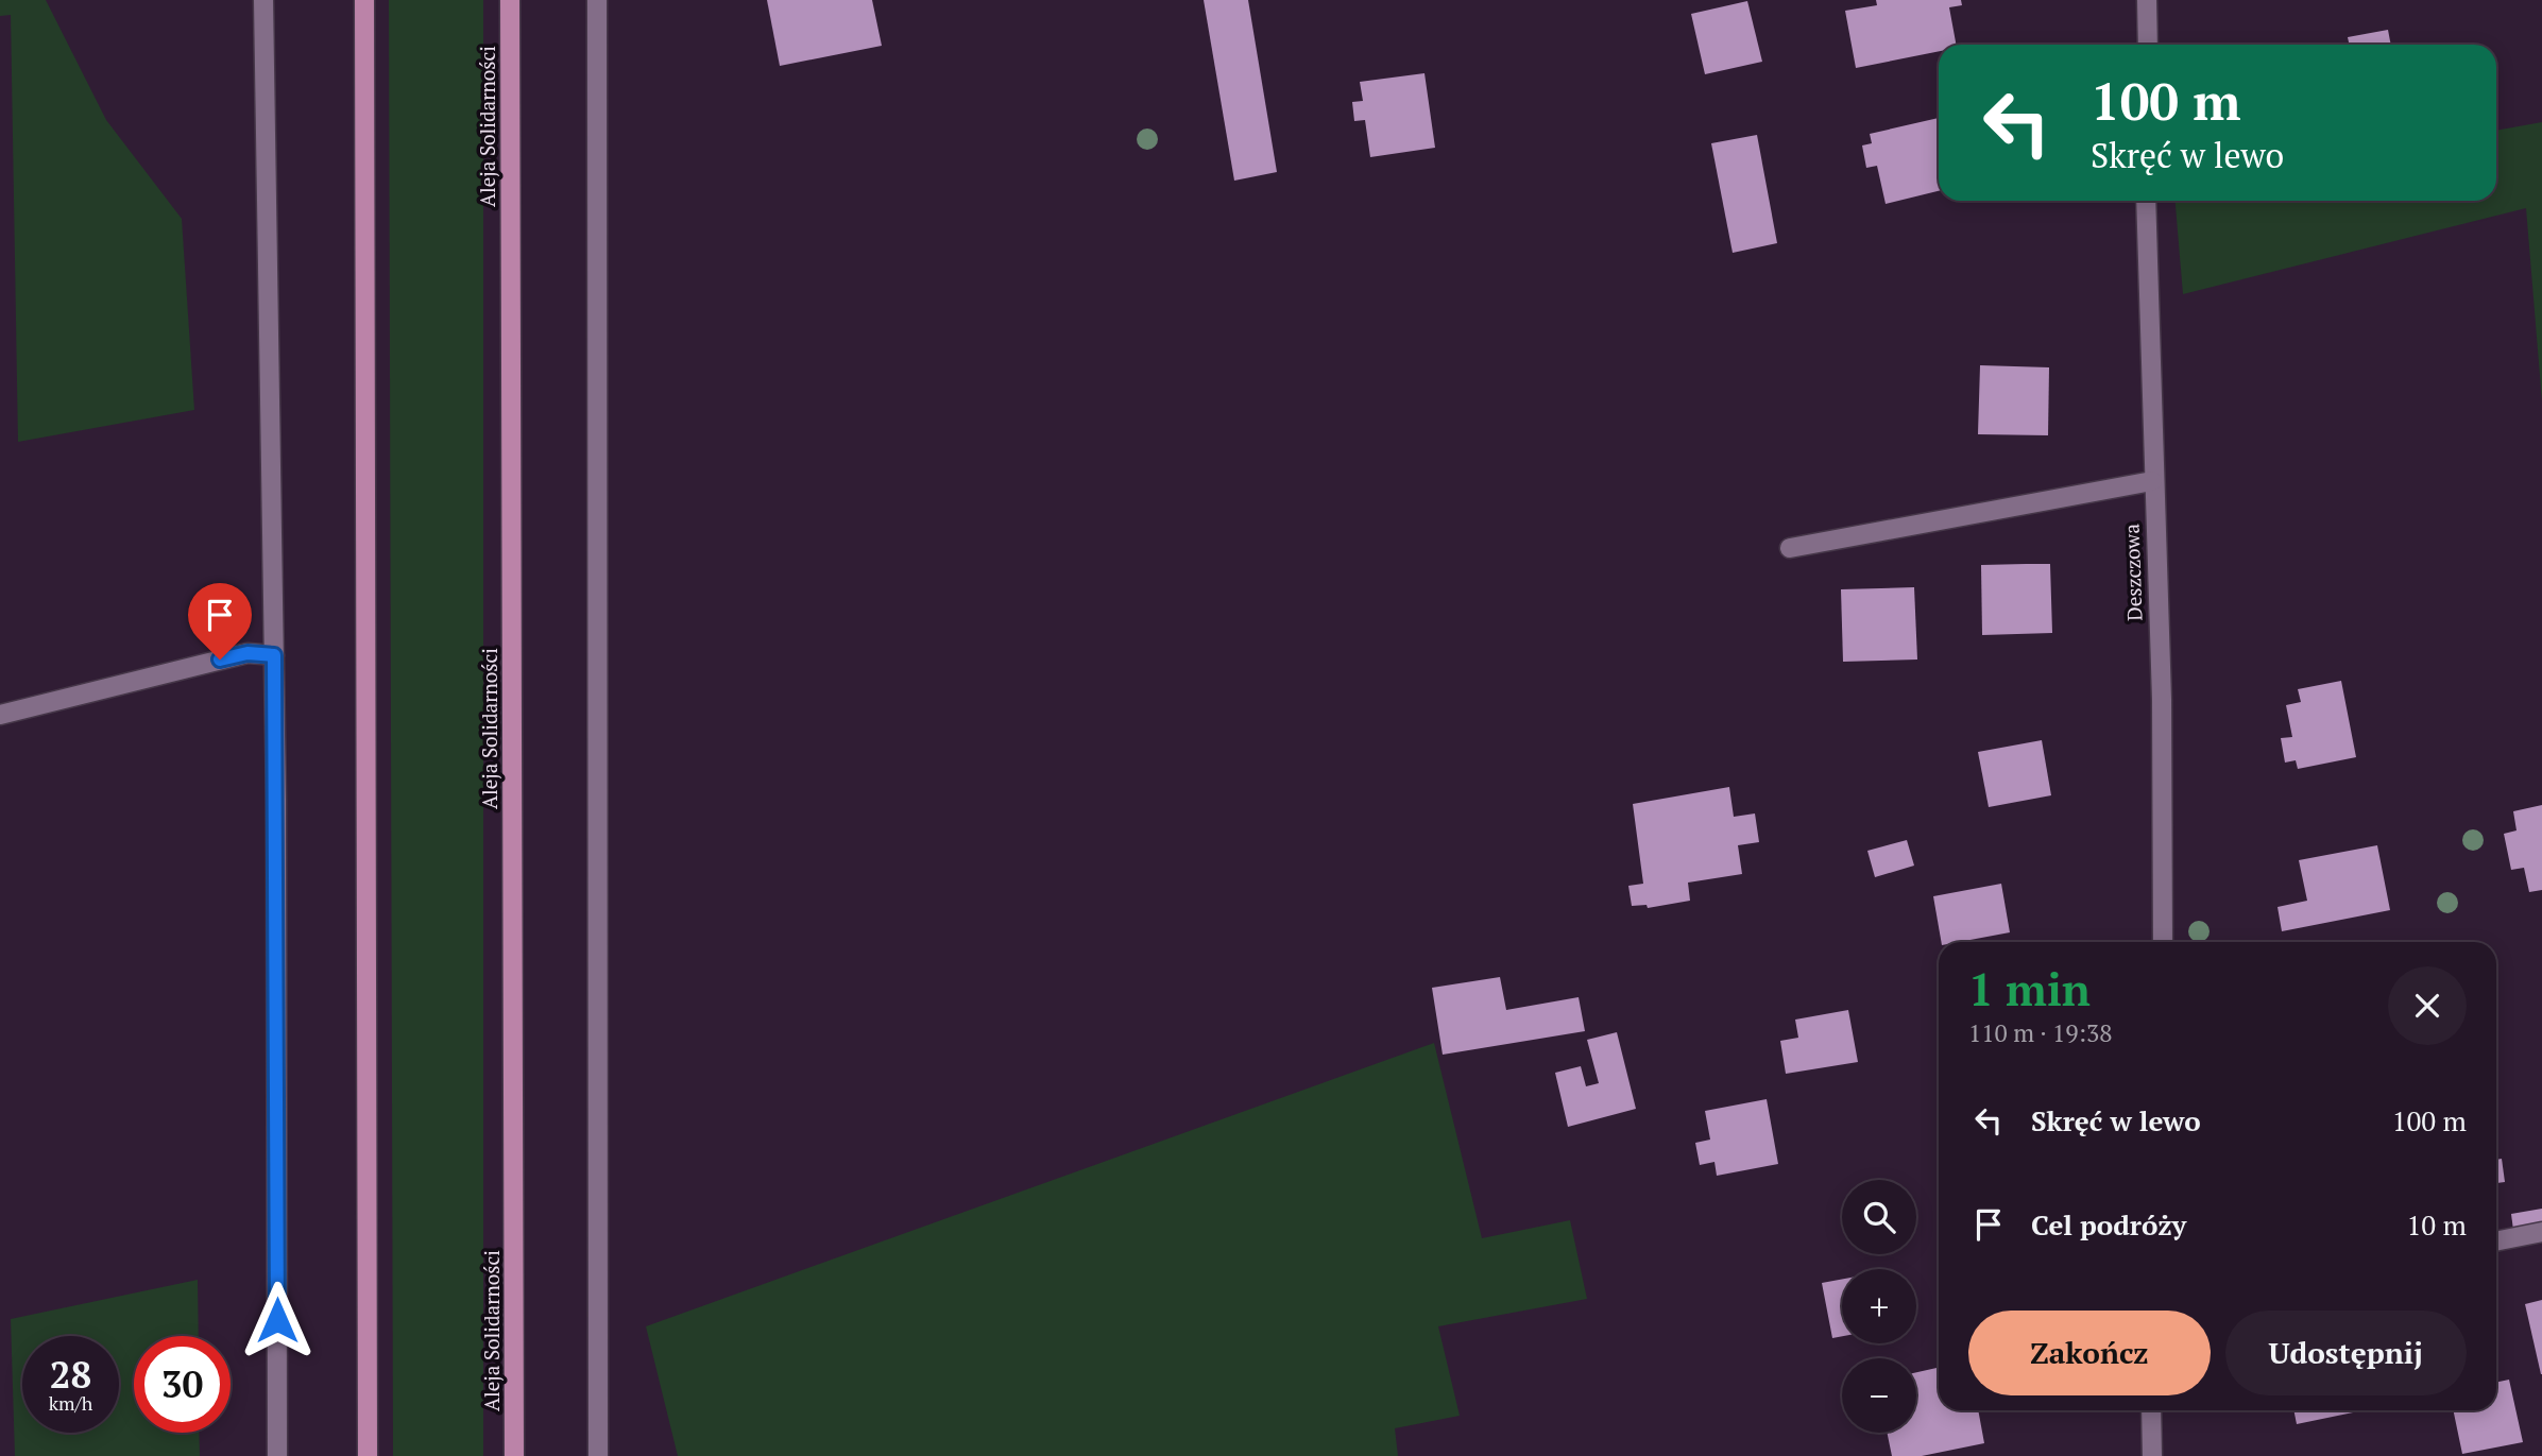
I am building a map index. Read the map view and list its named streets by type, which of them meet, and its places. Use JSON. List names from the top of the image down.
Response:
{
  "streets": {
    "main road": ["Aleja Solidarności"],
    "street": ["Deszczowa"]
  },
  "page": {
    "turn": ["100 m", "Skręć w lewo"],
    "heading": ["1 min", "110 m · 19:38"],
    "list": [
      {
        "name": "Skręć w lewo",
        "value": "100 m"
      },
      {
        "name": "Cel podróży",
        "value": "10 m"
      }
    ],
    "map_buttons": ["+", "−"],
    "buttons": ["Zakończ", "Udostępnij"],
    "speed": "28 km/h",
    "limit": "30"
  }
}
